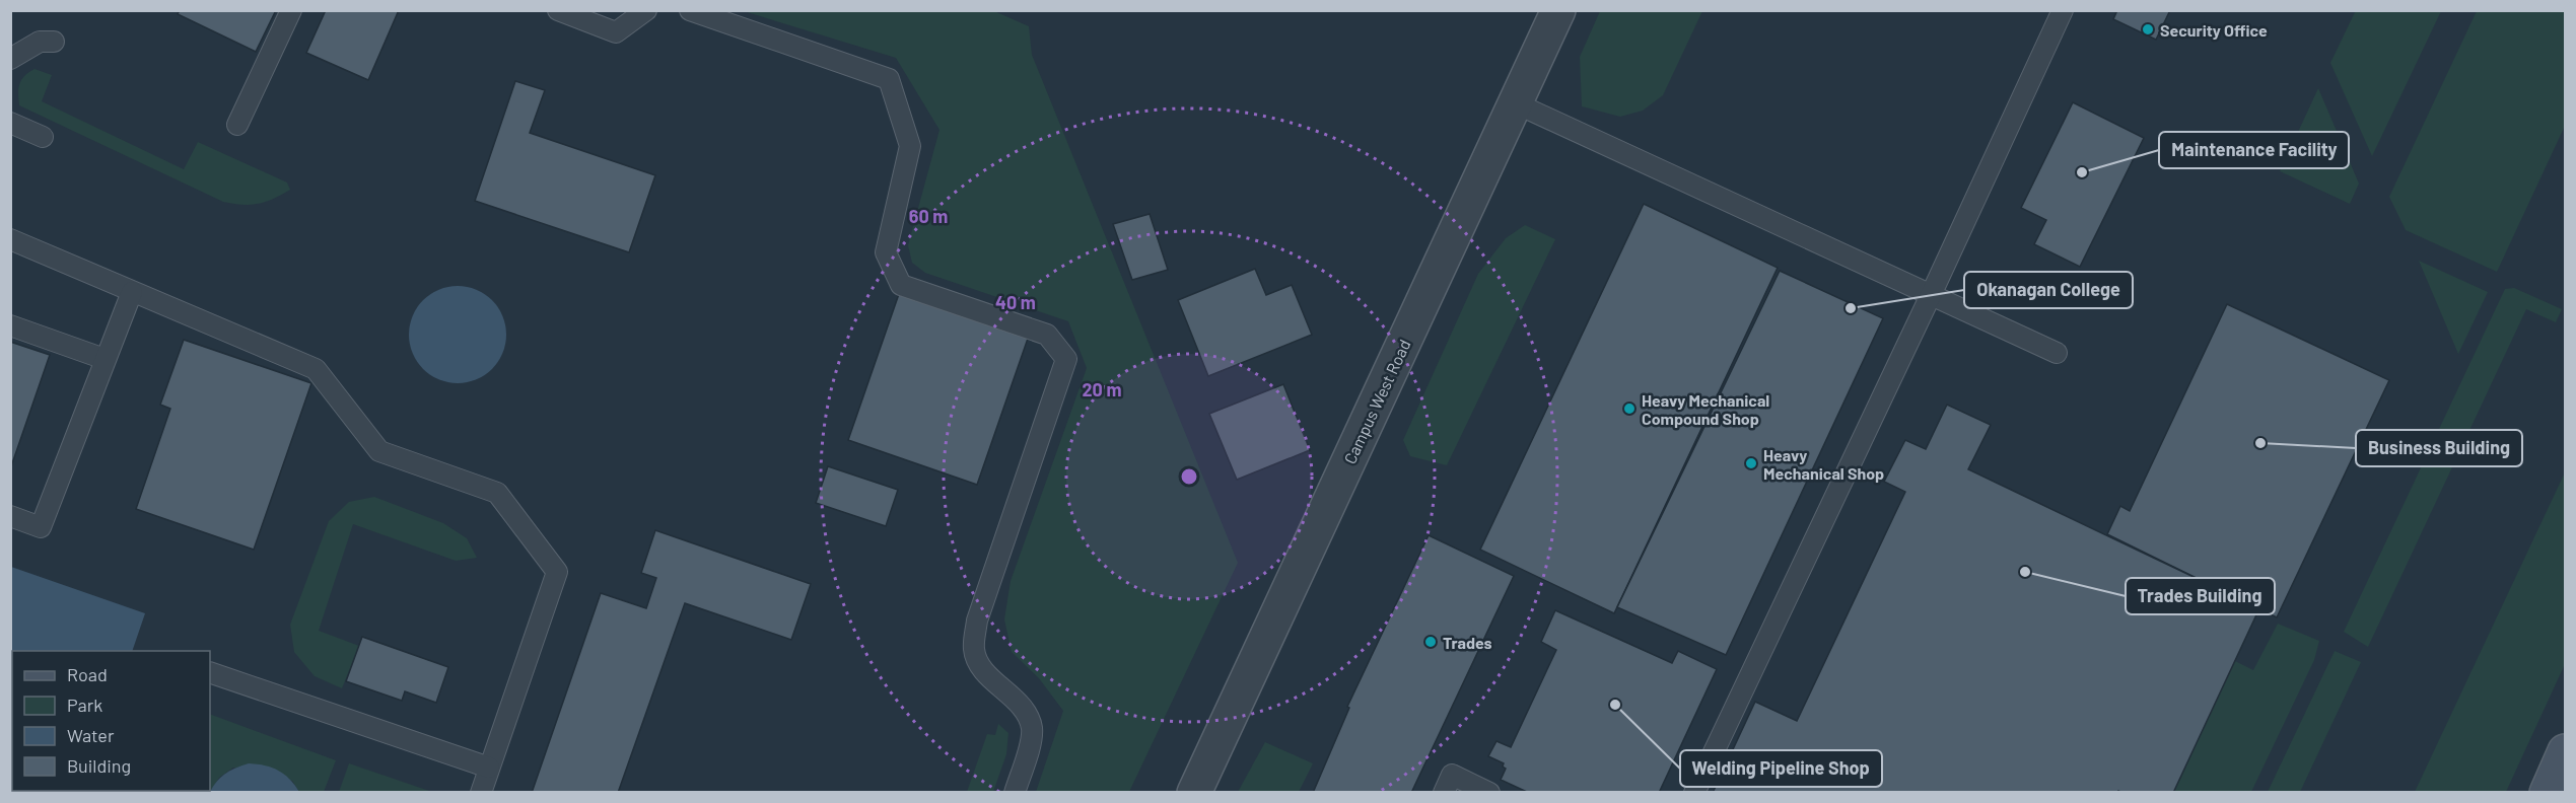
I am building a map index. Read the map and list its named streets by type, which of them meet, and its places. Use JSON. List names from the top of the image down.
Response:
{
  "streets": {
    "street": ["Campus West Road"]
  },
  "places": [
    "Security Office",
    "Maintenance Facility",
    "Okanagan College",
    "Heavy Mechanical Compound Shop",
    "Business Building",
    "Heavy Mechanical Shop",
    "Trades Building",
    "Trades",
    "Welding Pipeline Shop"
  ],
  "legend": [
    "Road",
    "Park",
    "Water",
    "Building"
  ],
  "rings": ["60 m", "40 m", "20 m"]
}
